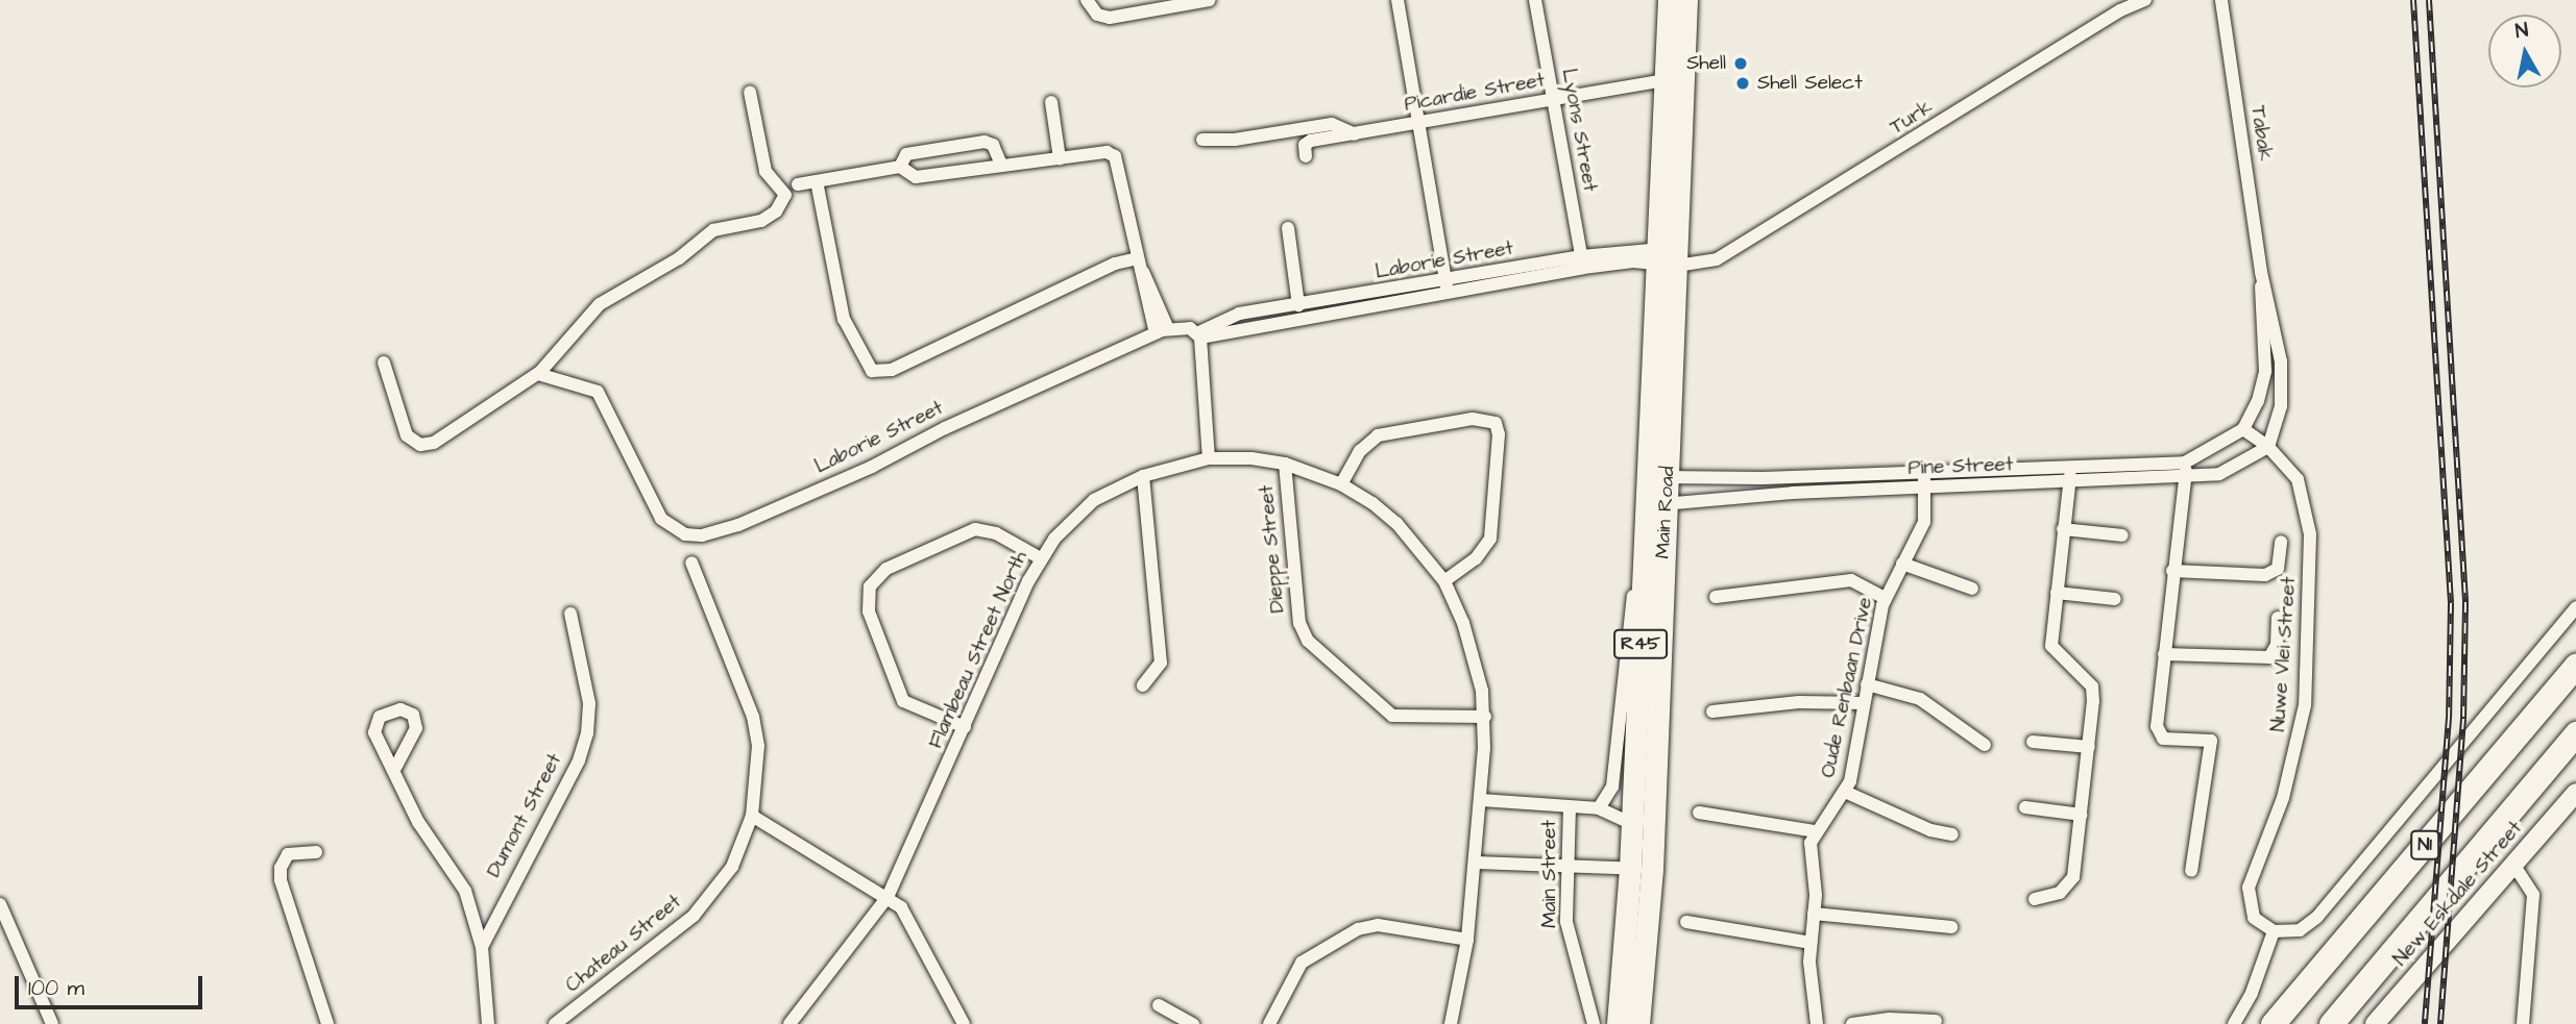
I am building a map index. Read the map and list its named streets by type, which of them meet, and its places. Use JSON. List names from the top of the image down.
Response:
{
  "streets": {
    "highway": ["N1"],
    "main road": ["Main Road", "R45"],
    "street": [
      "Picardie Street",
      "Turk",
      "Lyons Street",
      "Tabak",
      "Laborie Street",
      "Pine Street",
      "Dieppe Street",
      "Flambeau Street North",
      "Nuwe Vlei Street",
      "Oude Renbaan Drive",
      "Dumont Street",
      "Main Street",
      "New Eskdale Street",
      "Chateau Street"
    ]
  },
  "crossings": [
    ["Picardie Street", "Lyons Street"],
    ["Picardie Street", "Main Road"],
    ["Turk", "Laborie Street"],
    ["Turk", "Main Road"],
    ["Lyons Street", "Laborie Street"],
    ["Tabak", "Pine Street"],
    ["Tabak", "Nuwe Vlei Street"],
    ["Laborie Street", "Main Road"],
    ["Pine Street", "Main Road"],
    ["Pine Street", "Nuwe Vlei Street"],
    ["Pine Street", "Oude Renbaan Drive"],
    ["Dieppe Street", "Flambeau Street North"]
  ],
  "places": ["Shell", "Shell Select"],
  "scale_bar": "100 m",
  "north": "top"
}
